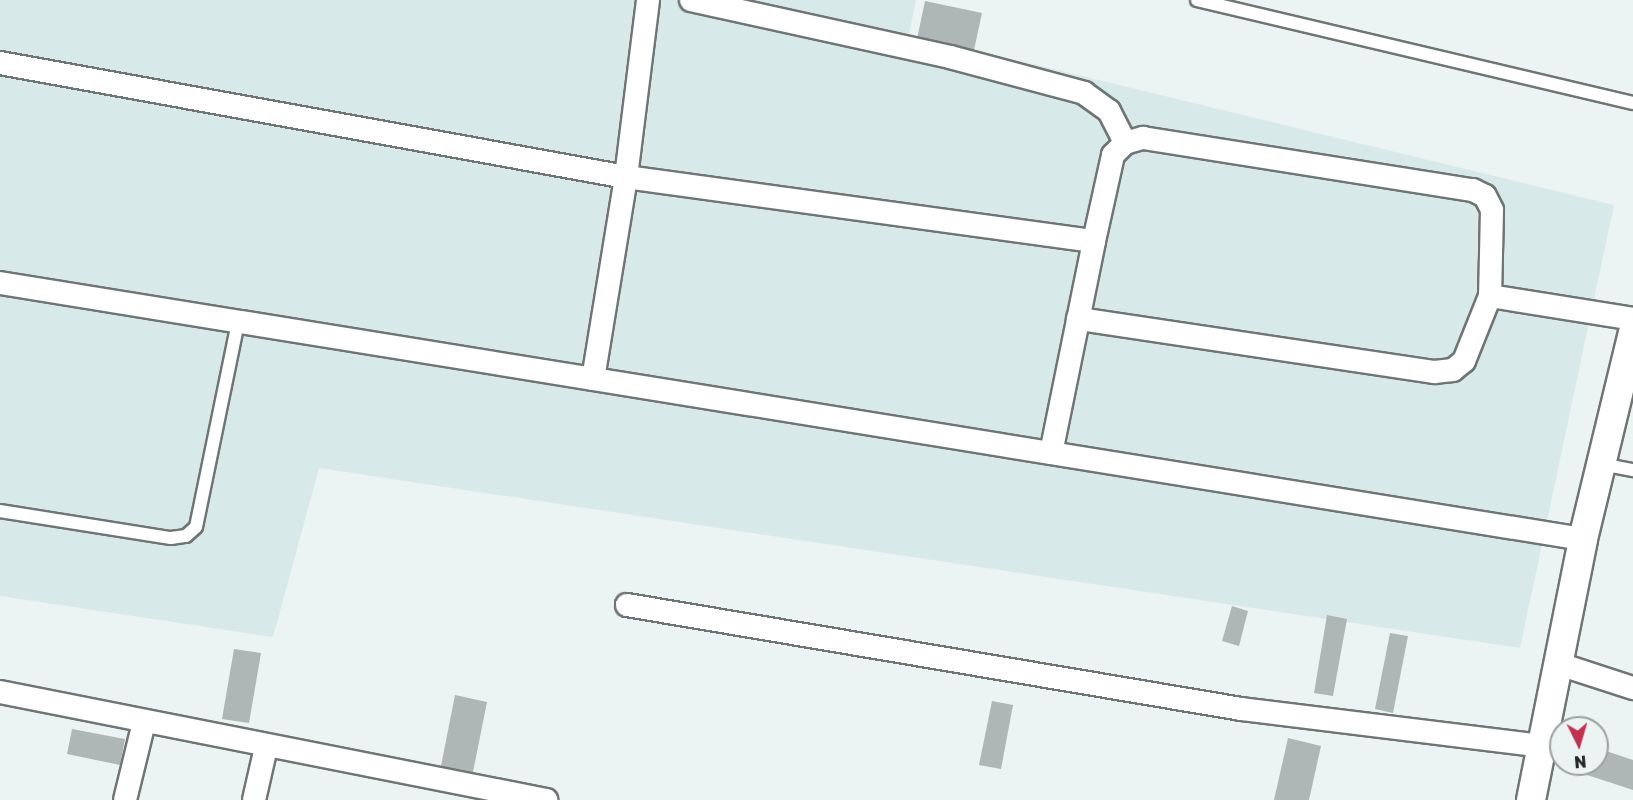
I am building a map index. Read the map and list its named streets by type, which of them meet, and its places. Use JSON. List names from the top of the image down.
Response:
{
  "north": "bottom"
}
